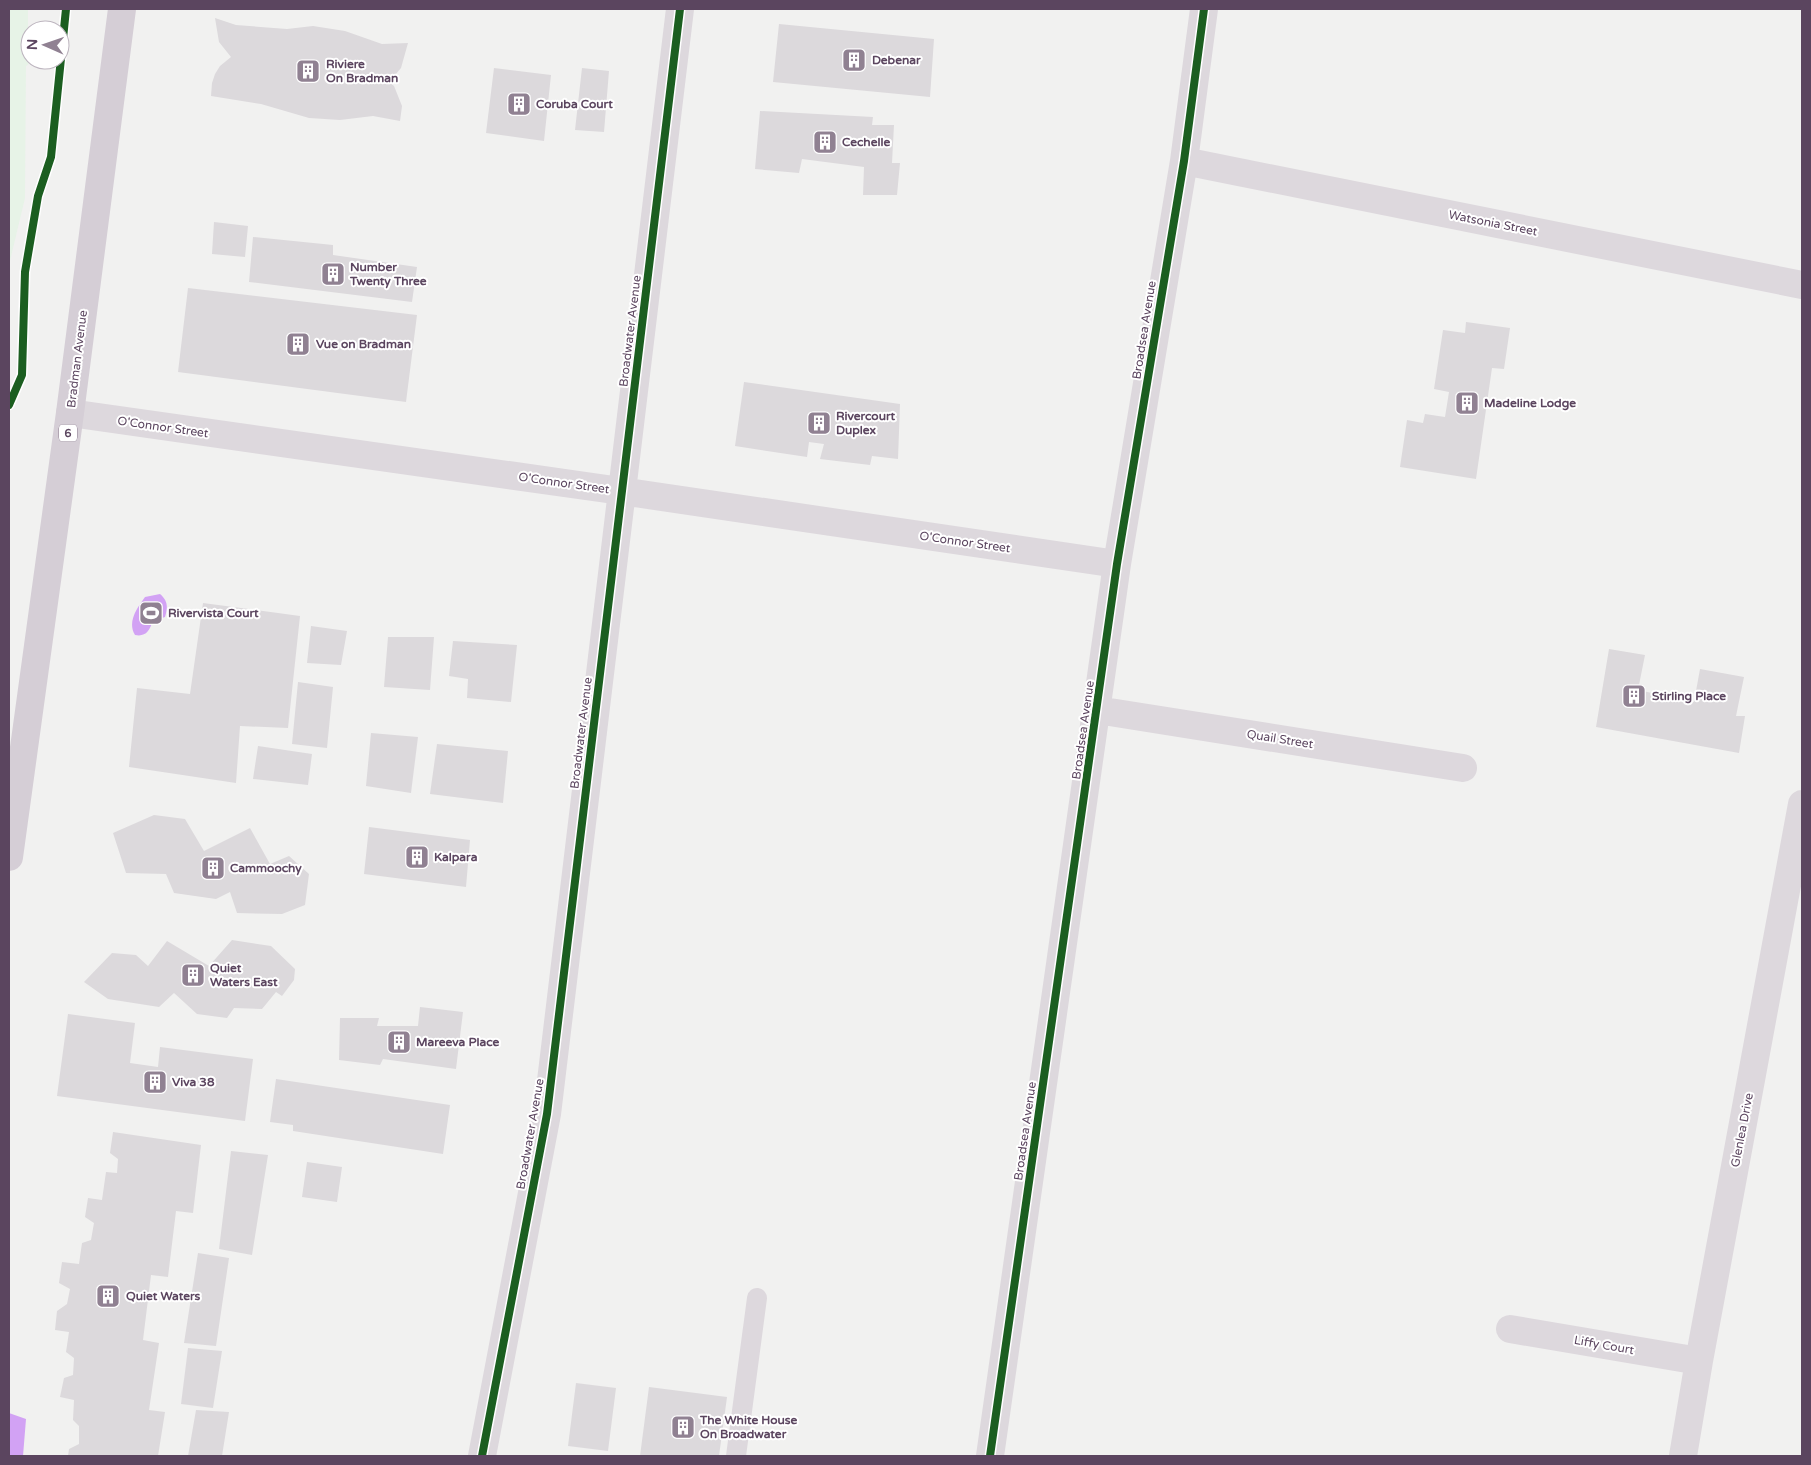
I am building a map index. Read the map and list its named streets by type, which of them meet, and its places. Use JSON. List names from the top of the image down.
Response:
{
  "streets": {
    "main road": ["Bradman Avenue", "6"],
    "street": [
      "Watsonia Street",
      "Broadsea Avenue",
      "Broadwater Avenue",
      "O'Connor Street",
      "Quail Street",
      "Glenlea Drive",
      "Liffy Court"
    ]
  },
  "crossings": [
    ["Watsonia Street", "Broadsea Avenue"],
    ["Broadsea Avenue", "O'Connor Street"],
    ["Broadsea Avenue", "Quail Street"],
    ["Broadwater Avenue", "O'Connor Street"],
    ["Bradman Avenue", "O'Connor Street"],
    ["Glenlea Drive", "Liffy Court"]
  ],
  "places": {
    "building": [
      "Debenar",
      "Riviere On Bradman",
      "Coruba Court",
      "Cechelle",
      "Number Twenty Three",
      "Vue on Bradman",
      "Madeline Lodge",
      "Rivercourt Duplex",
      "Stirling Place",
      "Kalpara",
      "Cammoochy",
      "Quiet Waters East",
      "Mareeva Place",
      "Viva 38",
      "Quiet Waters",
      "The White House On Broadwater"
    ],
    "sports": ["Rivervista Court"]
  },
  "north": "left"
}
